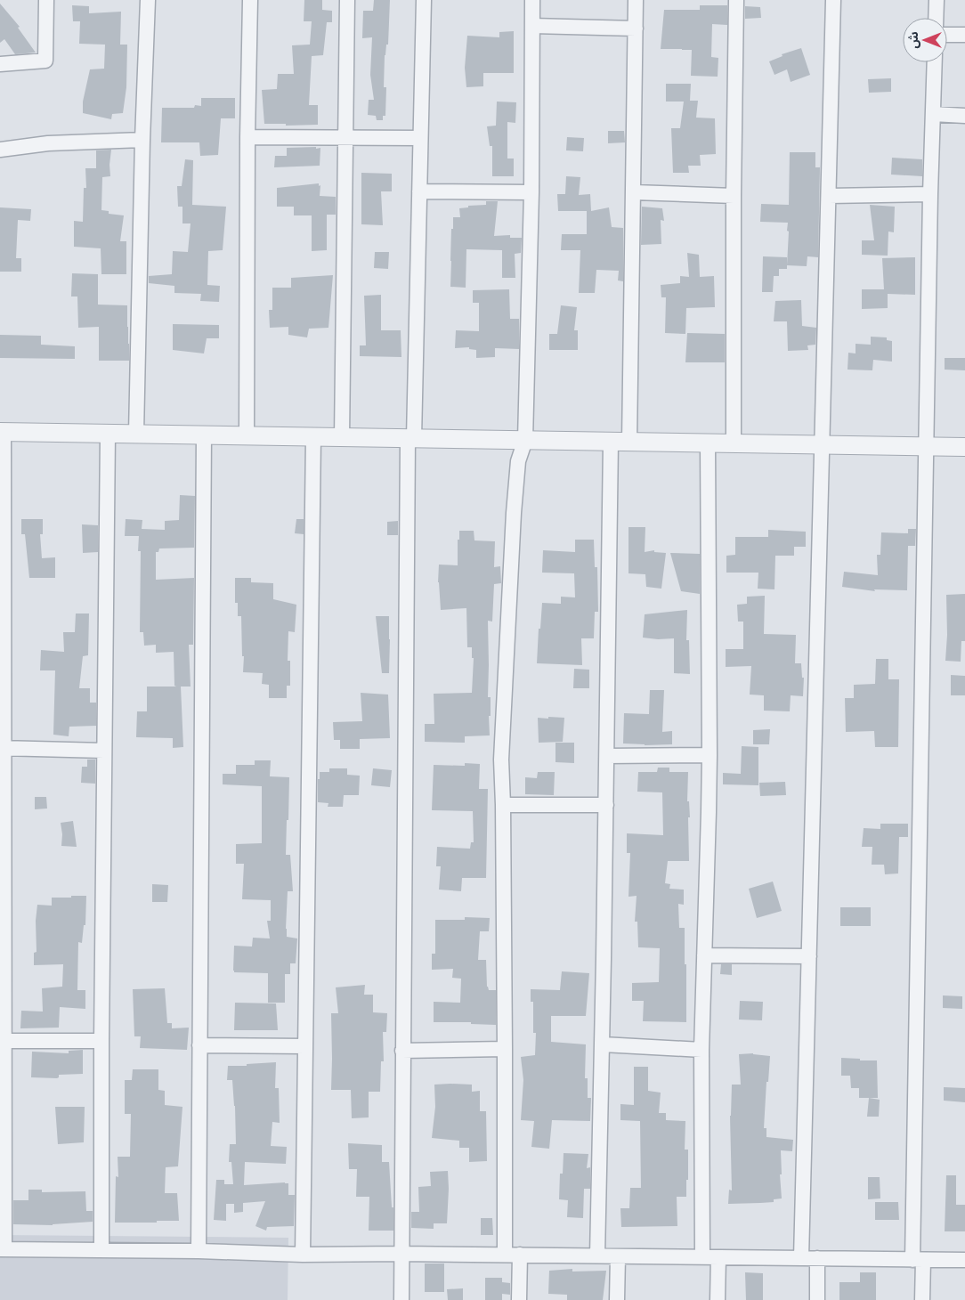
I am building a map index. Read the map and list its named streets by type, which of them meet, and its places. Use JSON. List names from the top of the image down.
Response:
{
  "north": "left"
}
